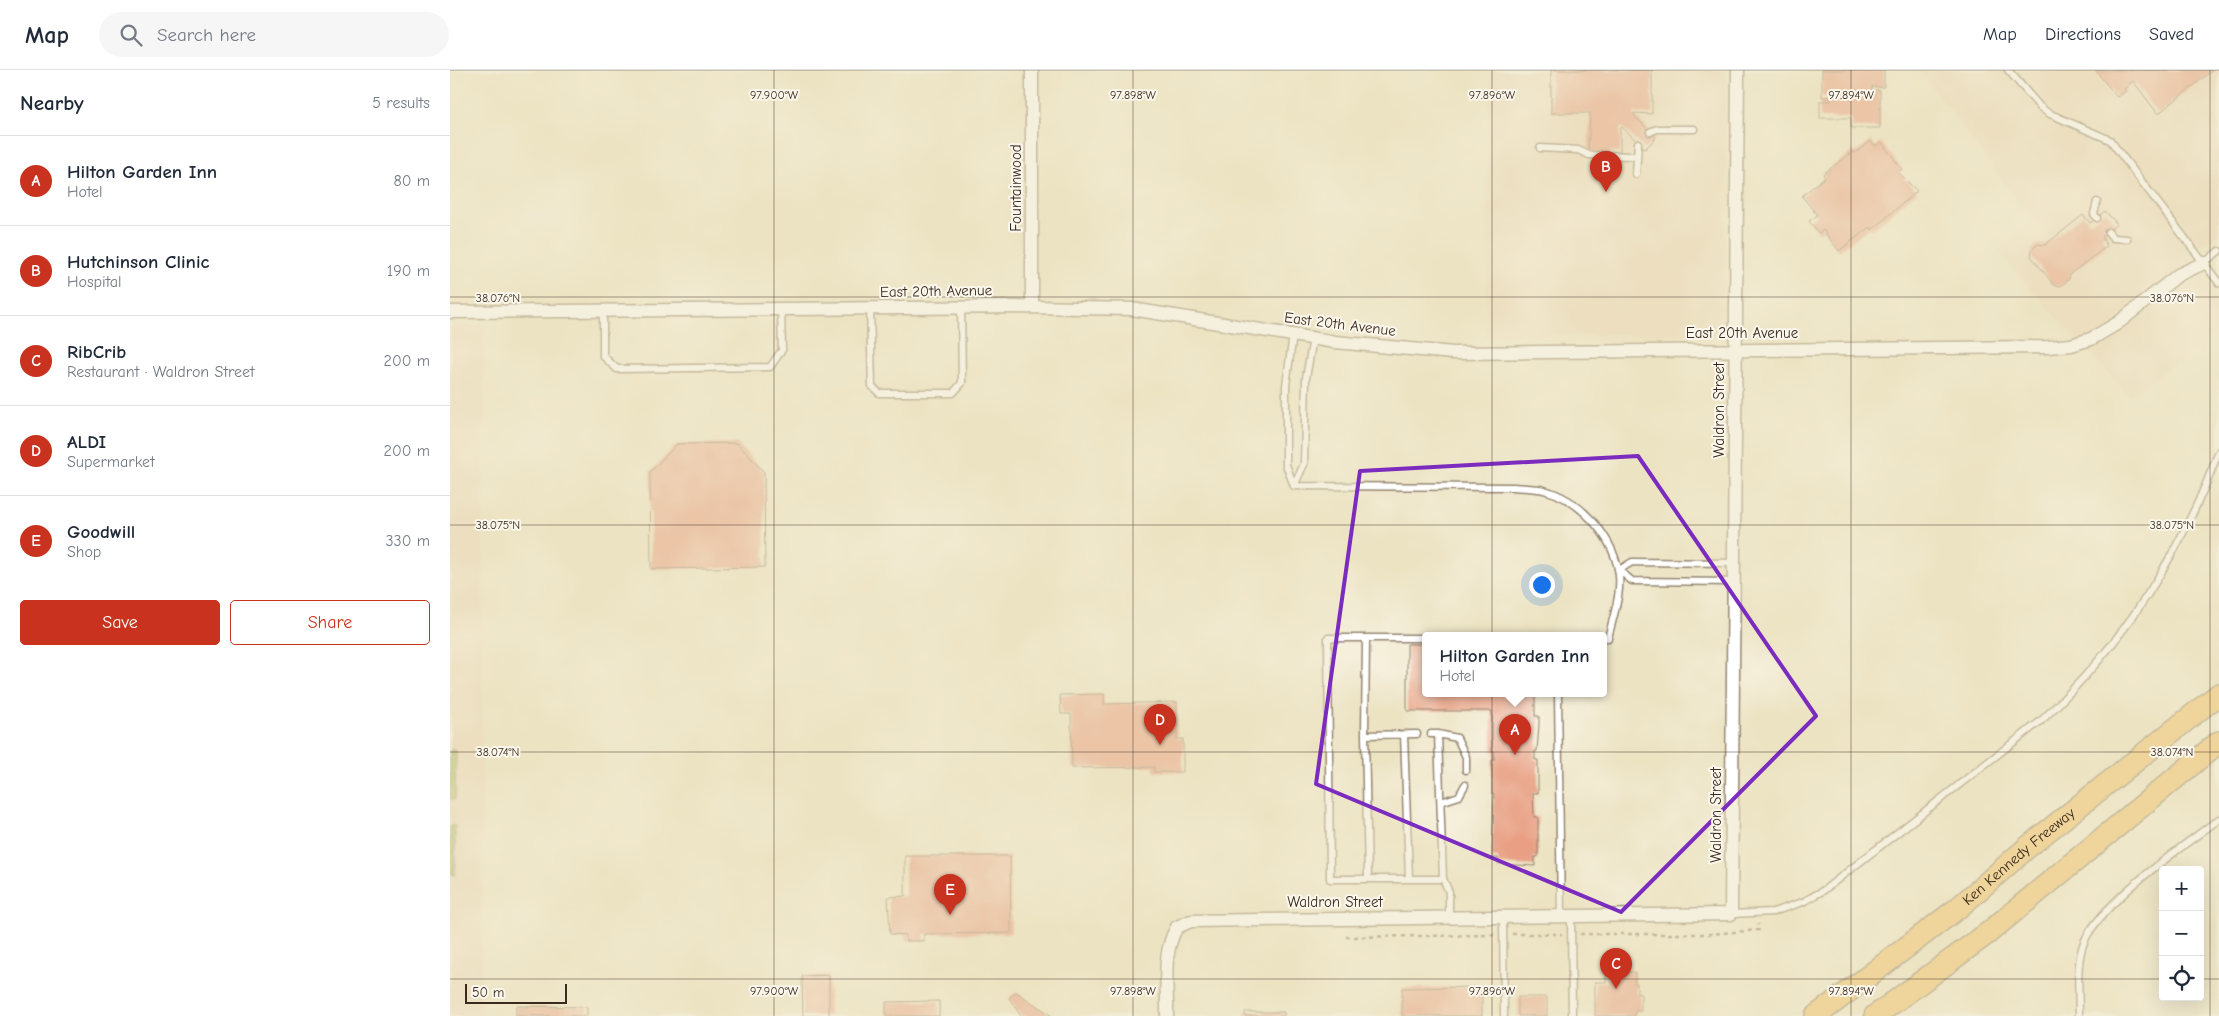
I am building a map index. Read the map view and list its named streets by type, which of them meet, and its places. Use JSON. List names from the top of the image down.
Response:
{
  "streets": {
    "highway": ["Ken Kennedy Freeway"],
    "street": ["Fountainwood", "East 20th Avenue", "Waldron Street"]
  },
  "crossings": [
    ["Fountainwood", "East 20th Avenue"],
    ["East 20th Avenue", "Waldron Street"]
  ],
  "scale_bar": "50 m",
  "page": {
    "header": "Map",
    "search": "Search here",
    "nav": ["Map", "Directions", "Saved"],
    "heading": ["Nearby", "5 results"],
    "list": [
      {
        "mark": "A",
        "name": "Hilton Garden Inn",
        "note": "Hotel",
        "value": "80 m"
      },
      {
        "mark": "B",
        "name": "Hutchinson Clinic",
        "note": "Hospital",
        "value": "190 m"
      },
      {
        "mark": "C",
        "name": "RibCrib",
        "note": "Restaurant · Waldron Street",
        "value": "200 m"
      },
      {
        "mark": "D",
        "name": "ALDI",
        "note": "Supermarket",
        "value": "200 m"
      },
      {
        "mark": "E",
        "name": "Goodwill",
        "note": "Shop",
        "value": "330 m"
      }
    ],
    "pins": [
      "B",
      "D",
      "A",
      "E",
      "C"
    ],
    "buttons": ["Save", "Share"],
    "popup": ["Hilton Garden Inn", "Hotel"],
    "map_buttons": ["+", "−"],
    "scale": "50 m"
  },
  "coordinates": [
    "97.900°W",
    "97.898°W",
    "97.896°W",
    "97.894°W",
    "38.076°N",
    "38.075°N",
    "38.074°N"
  ]
}
